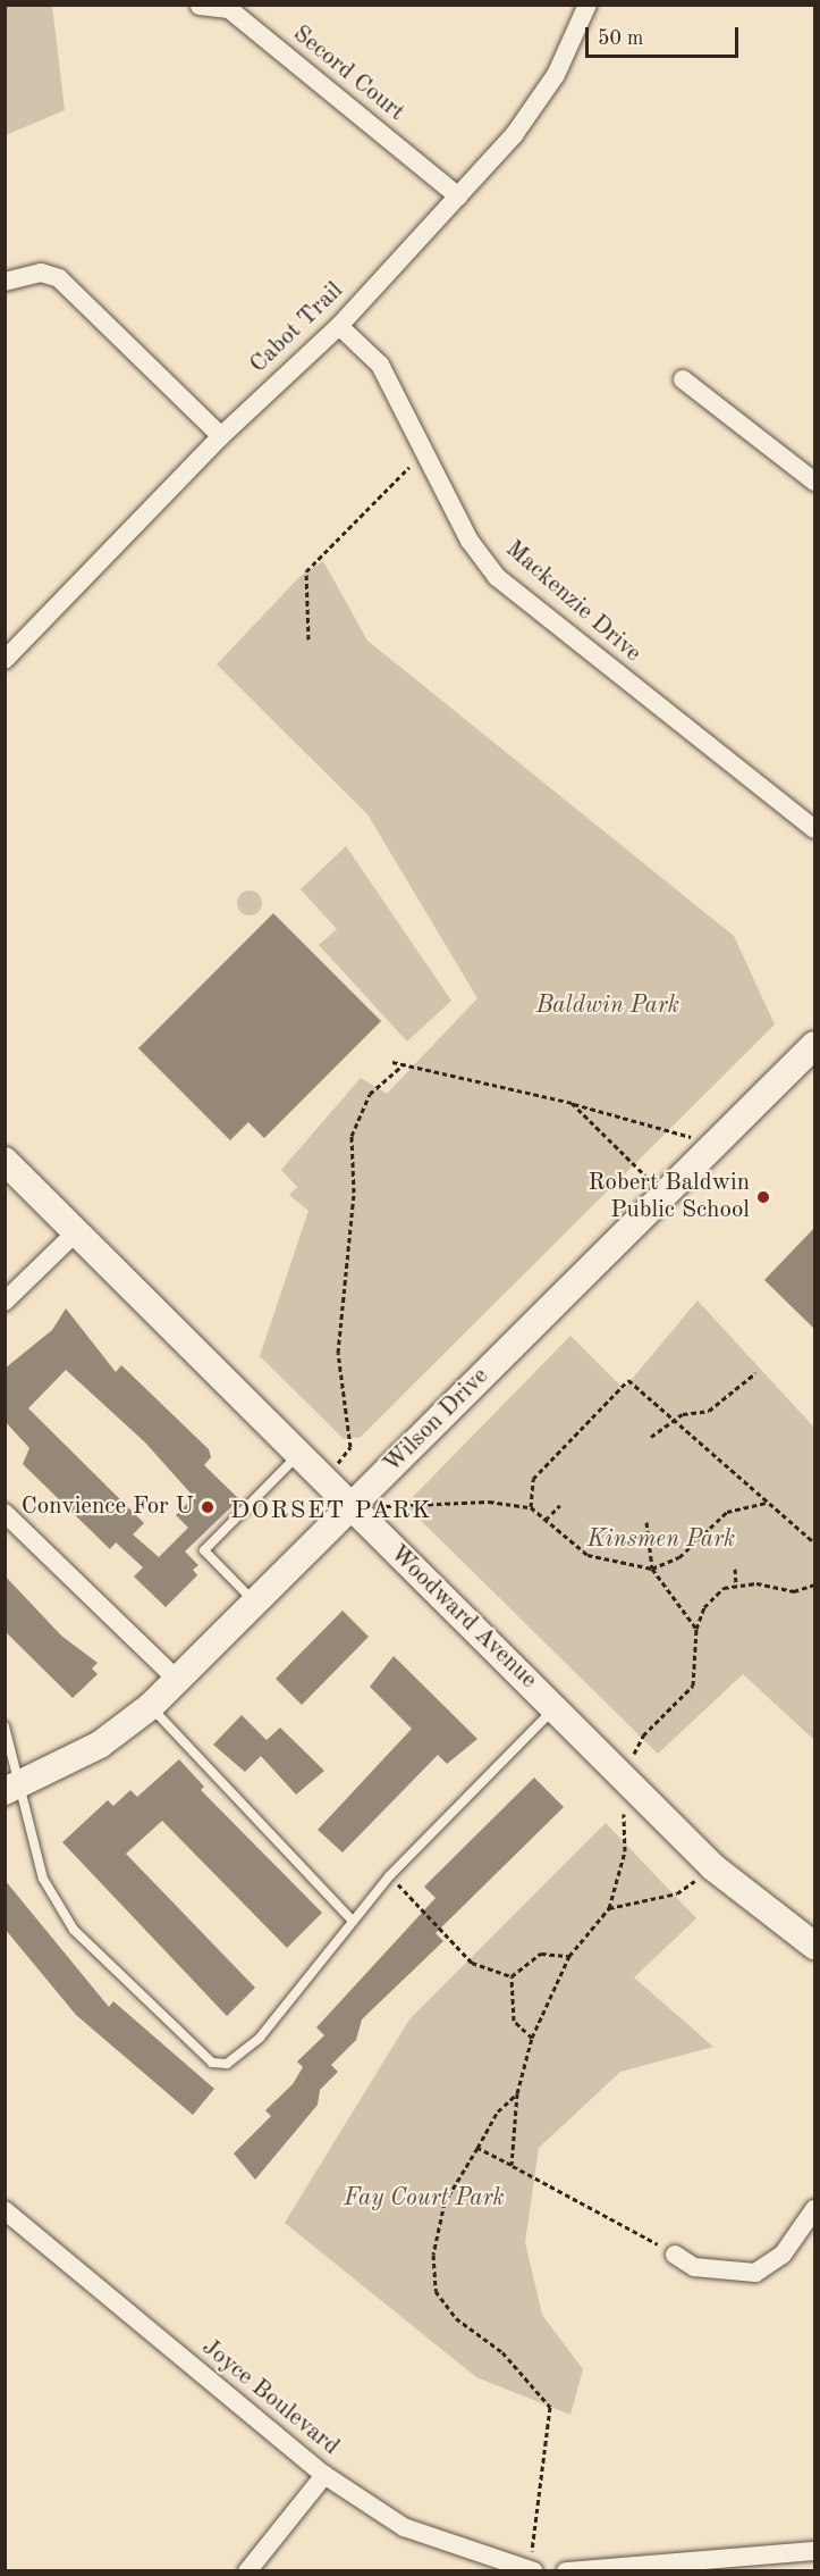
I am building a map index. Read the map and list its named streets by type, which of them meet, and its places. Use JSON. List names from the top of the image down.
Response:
{
  "streets": {
    "street": [
      "Secord Court",
      "Cabot Trail",
      "Mackenzie Drive",
      "Wilson Drive",
      "Woodward Avenue",
      "Joyce Boulevard"
    ]
  },
  "crossings": [
    ["Secord Court", "Cabot Trail"],
    ["Cabot Trail", "Mackenzie Drive"],
    ["Wilson Drive", "Woodward Avenue"]
  ],
  "districts": ["DORSET PARK"],
  "parks": ["Baldwin Park", "Kinsmen Park", "Fay Court Park"],
  "places": ["Robert Baldwin Public School", "Convience For U"],
  "scale_bar": "50 m"
}
